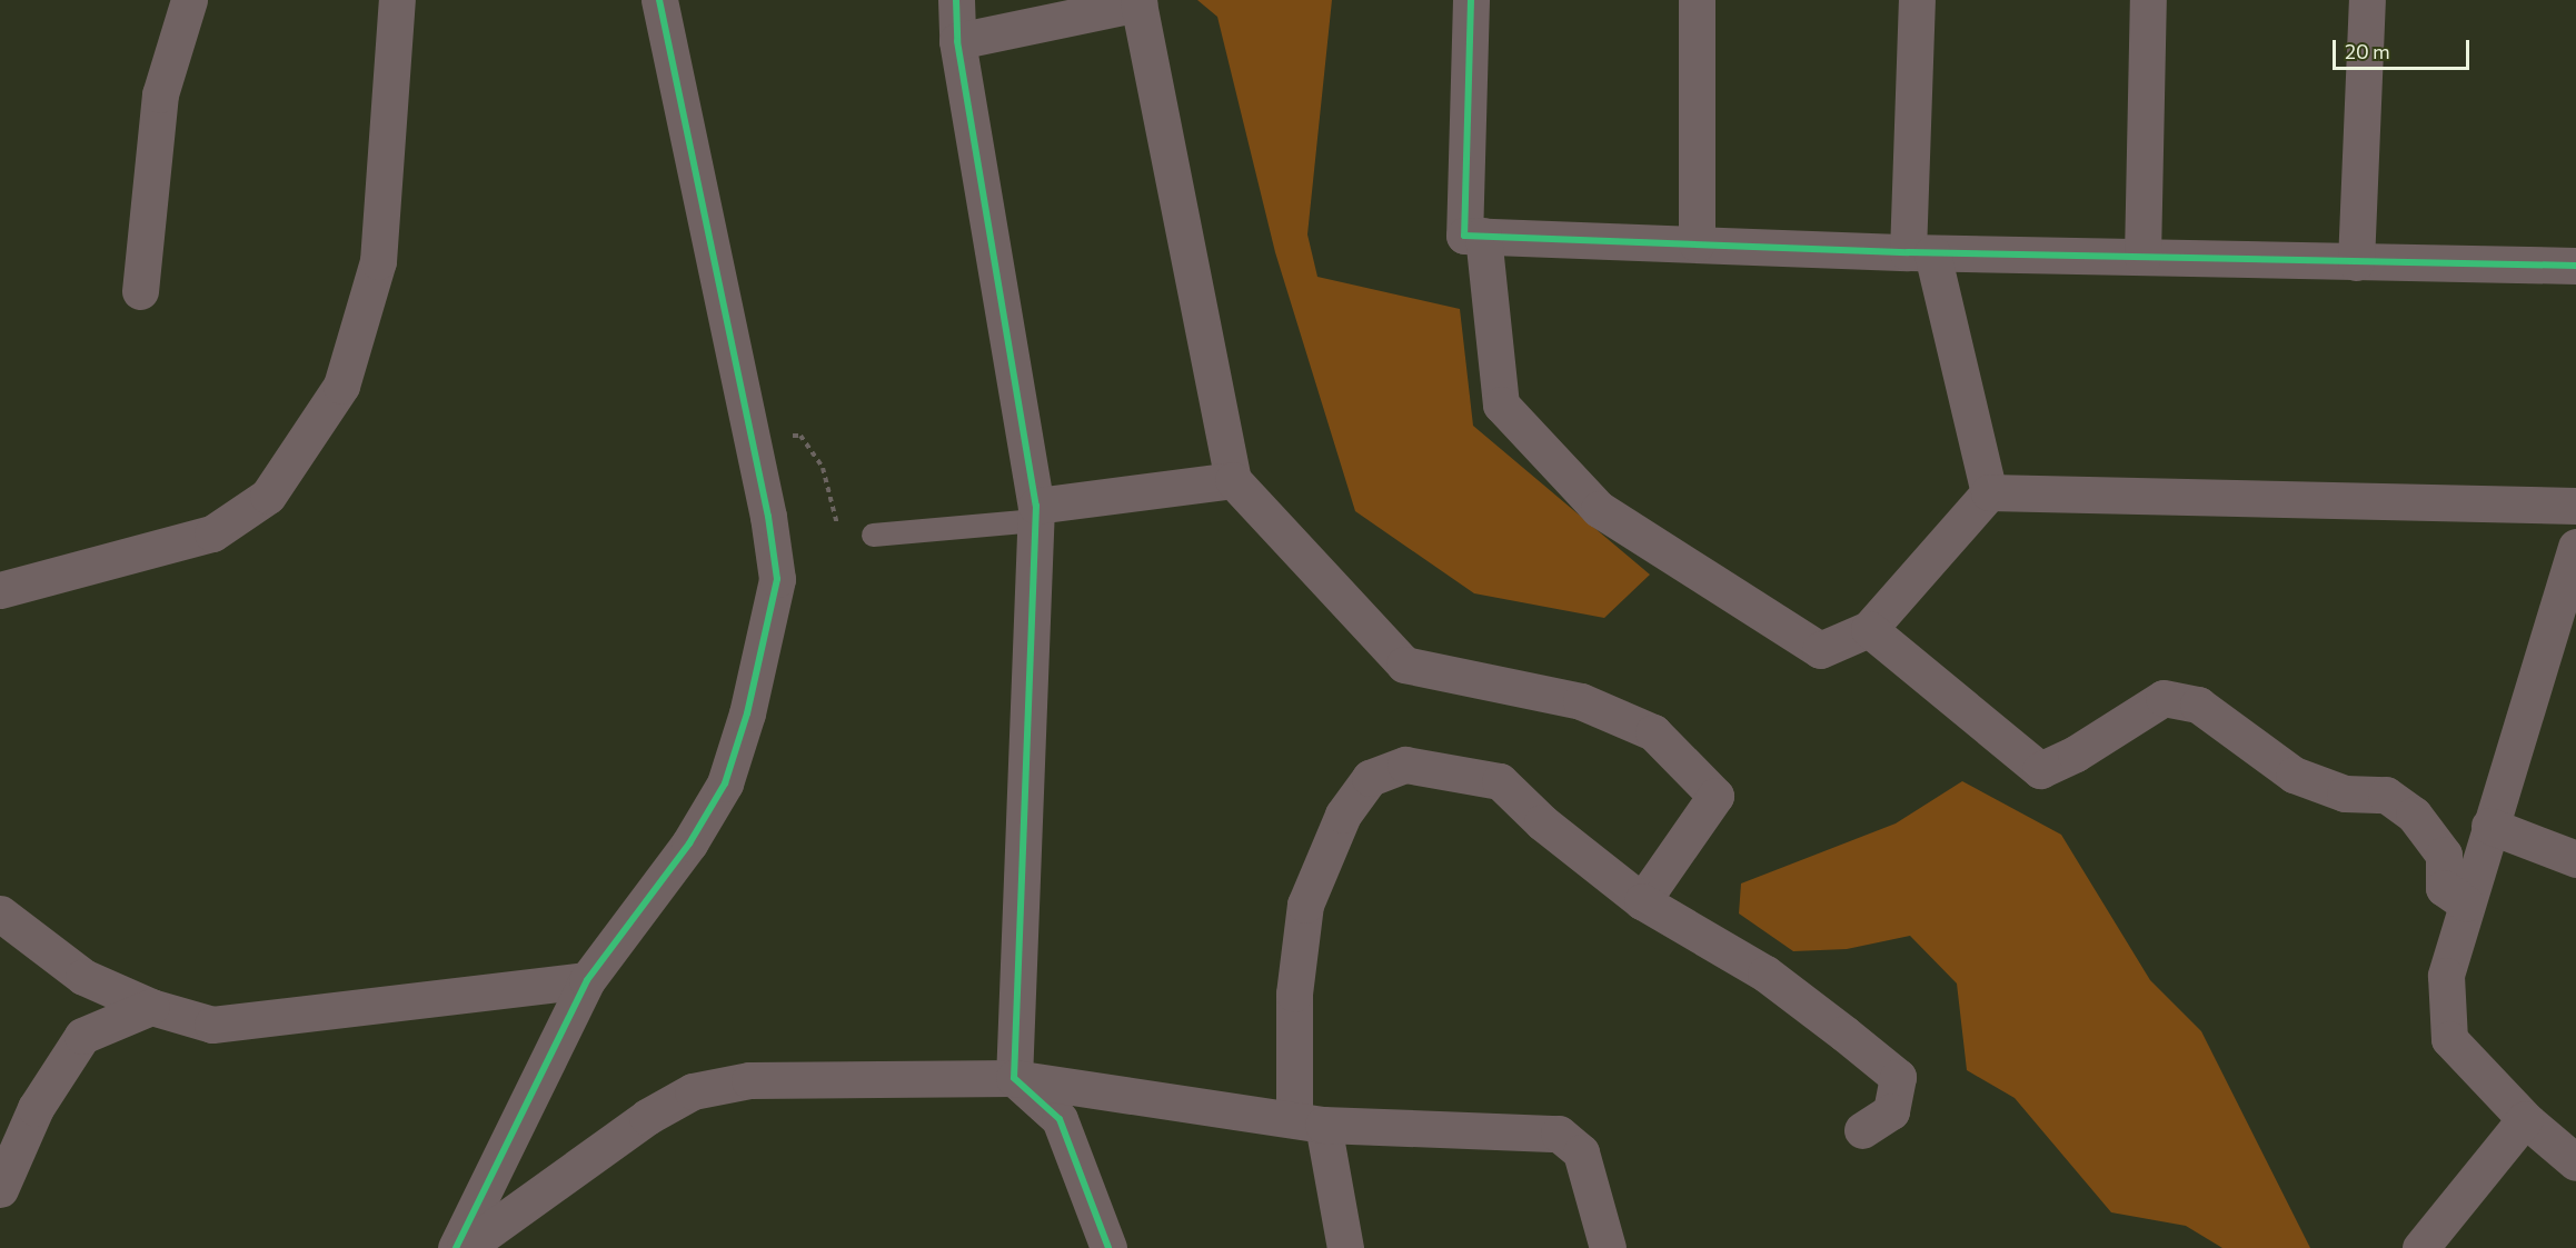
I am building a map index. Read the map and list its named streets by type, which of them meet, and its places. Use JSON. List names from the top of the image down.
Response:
{
  "scale_bar": "20 m"
}
